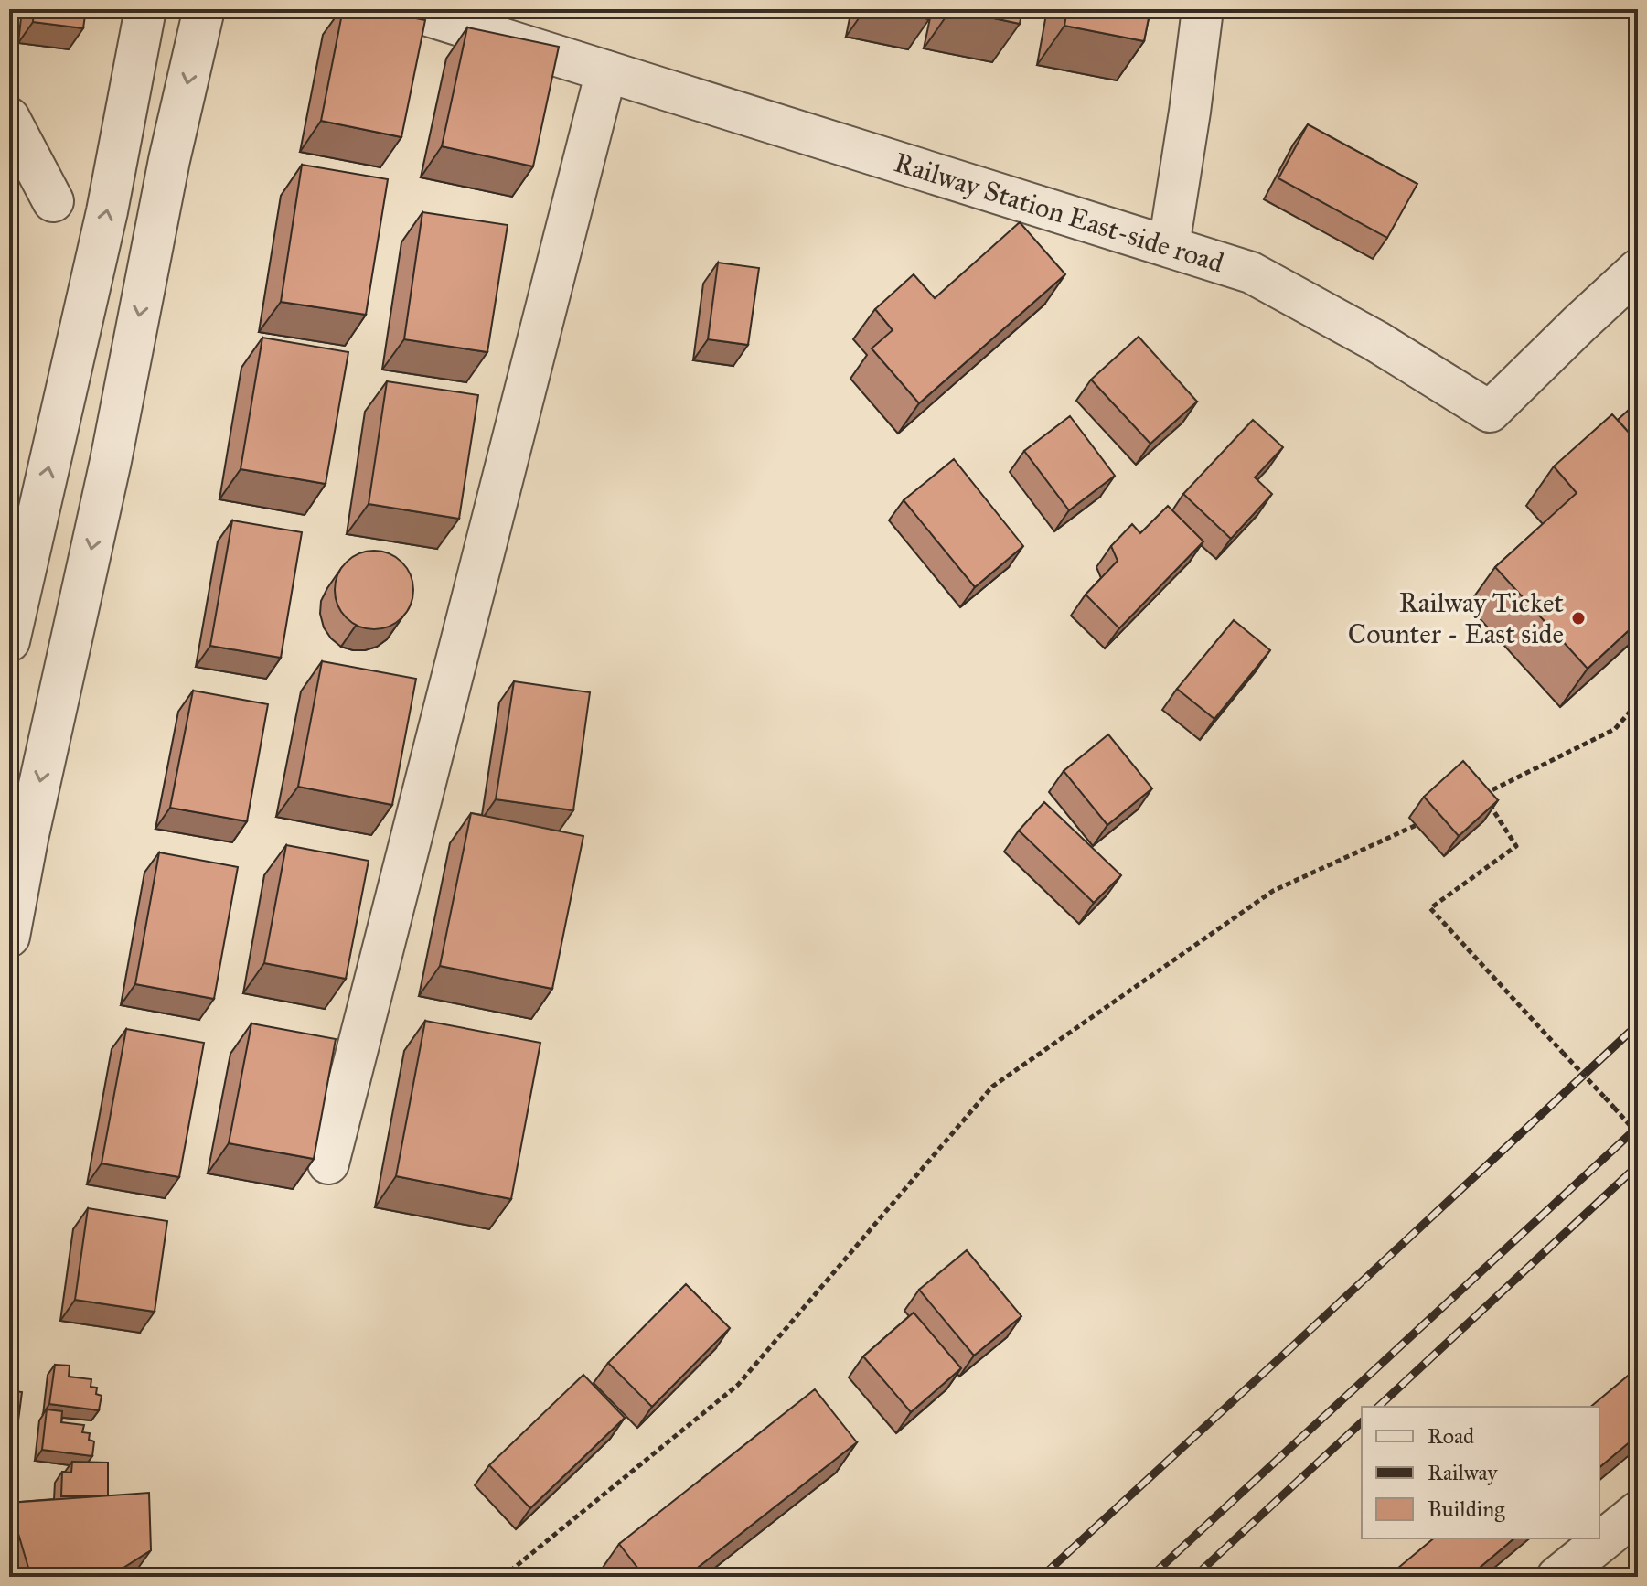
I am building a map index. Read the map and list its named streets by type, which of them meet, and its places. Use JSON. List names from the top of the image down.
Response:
{
  "streets": {
    "street": ["Railway Station East-side road"]
  },
  "places": ["Railway Ticket Counter - East side"],
  "legend": ["Road", "Railway", "Building"]
}
